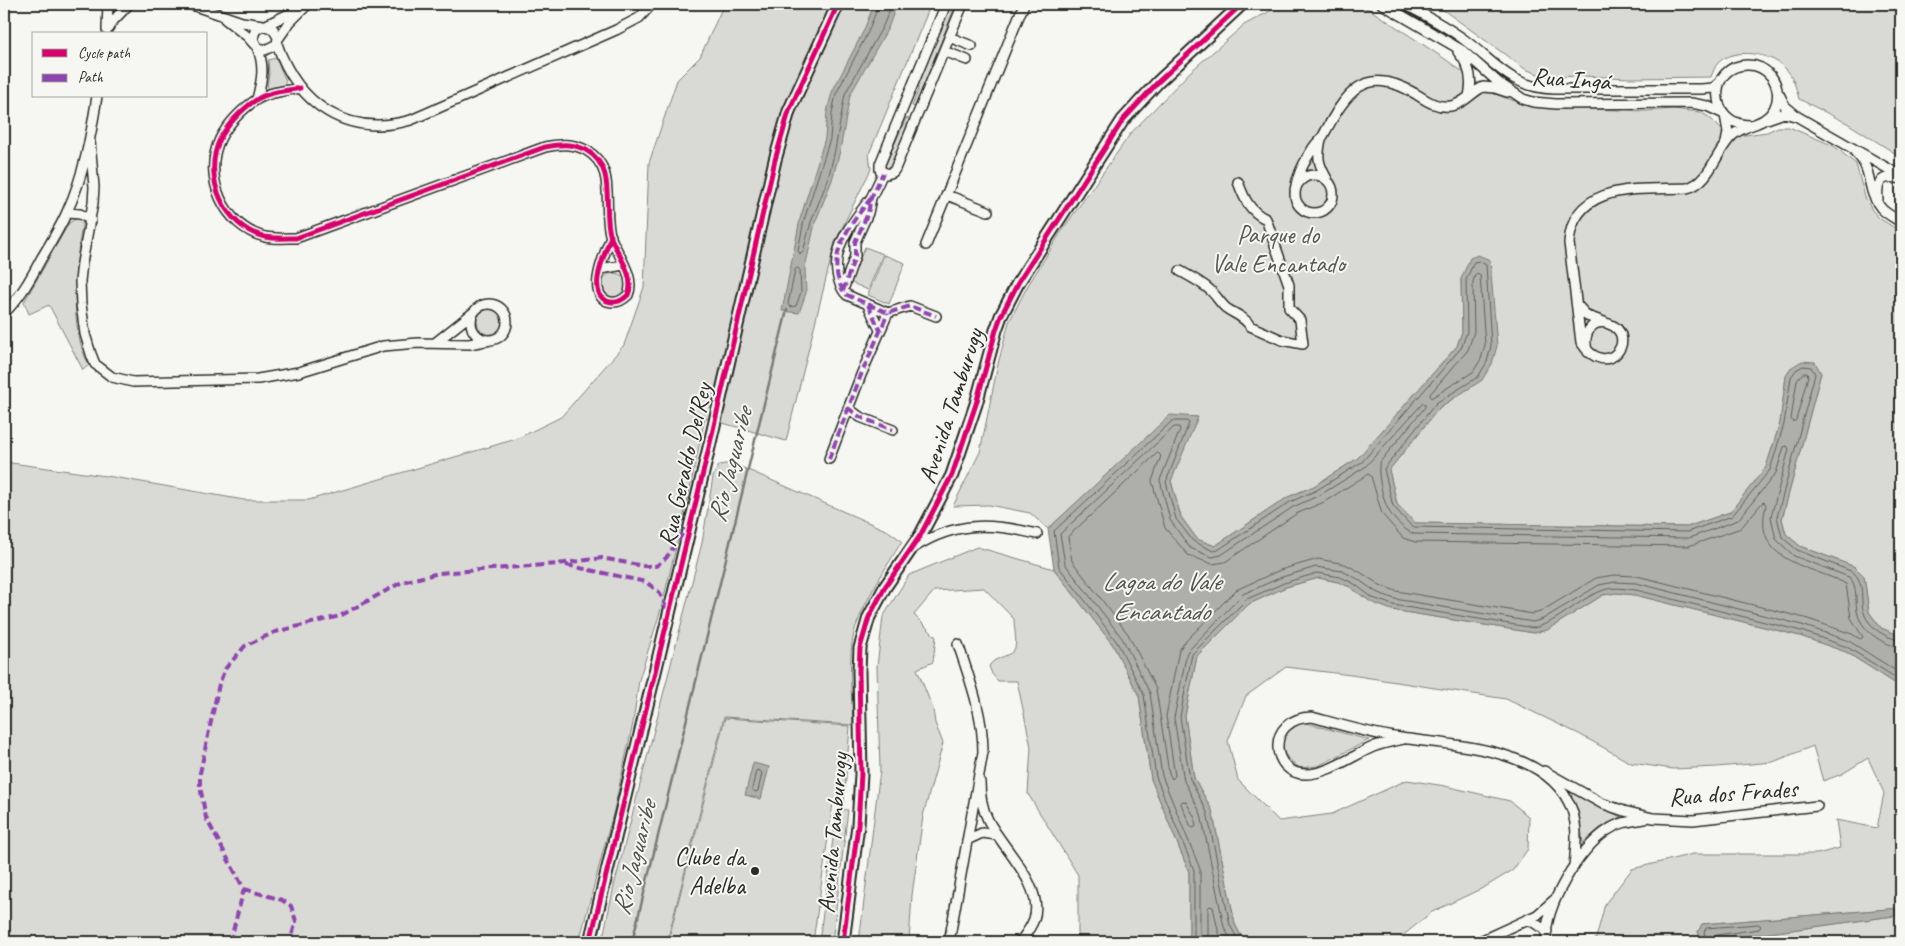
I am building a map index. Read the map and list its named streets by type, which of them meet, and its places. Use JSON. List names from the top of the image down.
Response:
{
  "streets": {
    "main road": ["Avenida Tamburugy", "Rua Geraldo Del'Rey"],
    "street": ["Rua Ingá", "Rua dos Frades"]
  },
  "water": ["Rio Jaguaribe", "Lagoa do Vale Encantado"],
  "parks": ["Parque do Vale Encantado"],
  "places": ["Clube da Adelba"],
  "legend": ["Cycle path", "Path"]
}
